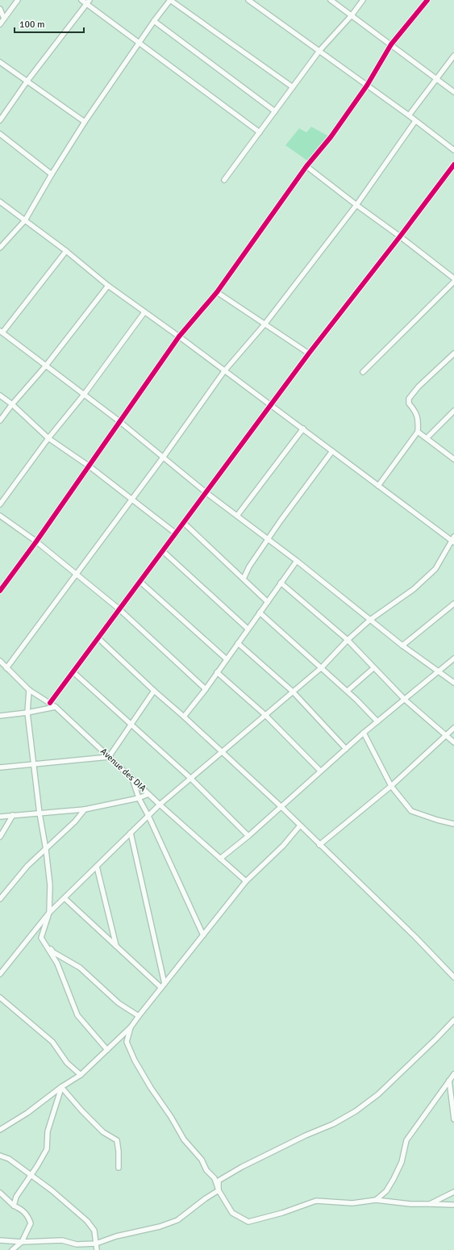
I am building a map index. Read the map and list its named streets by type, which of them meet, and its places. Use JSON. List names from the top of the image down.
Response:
{
  "streets": {
    "street": ["Avenue des DIA"]
  },
  "scale_bar": "100 m"
}
